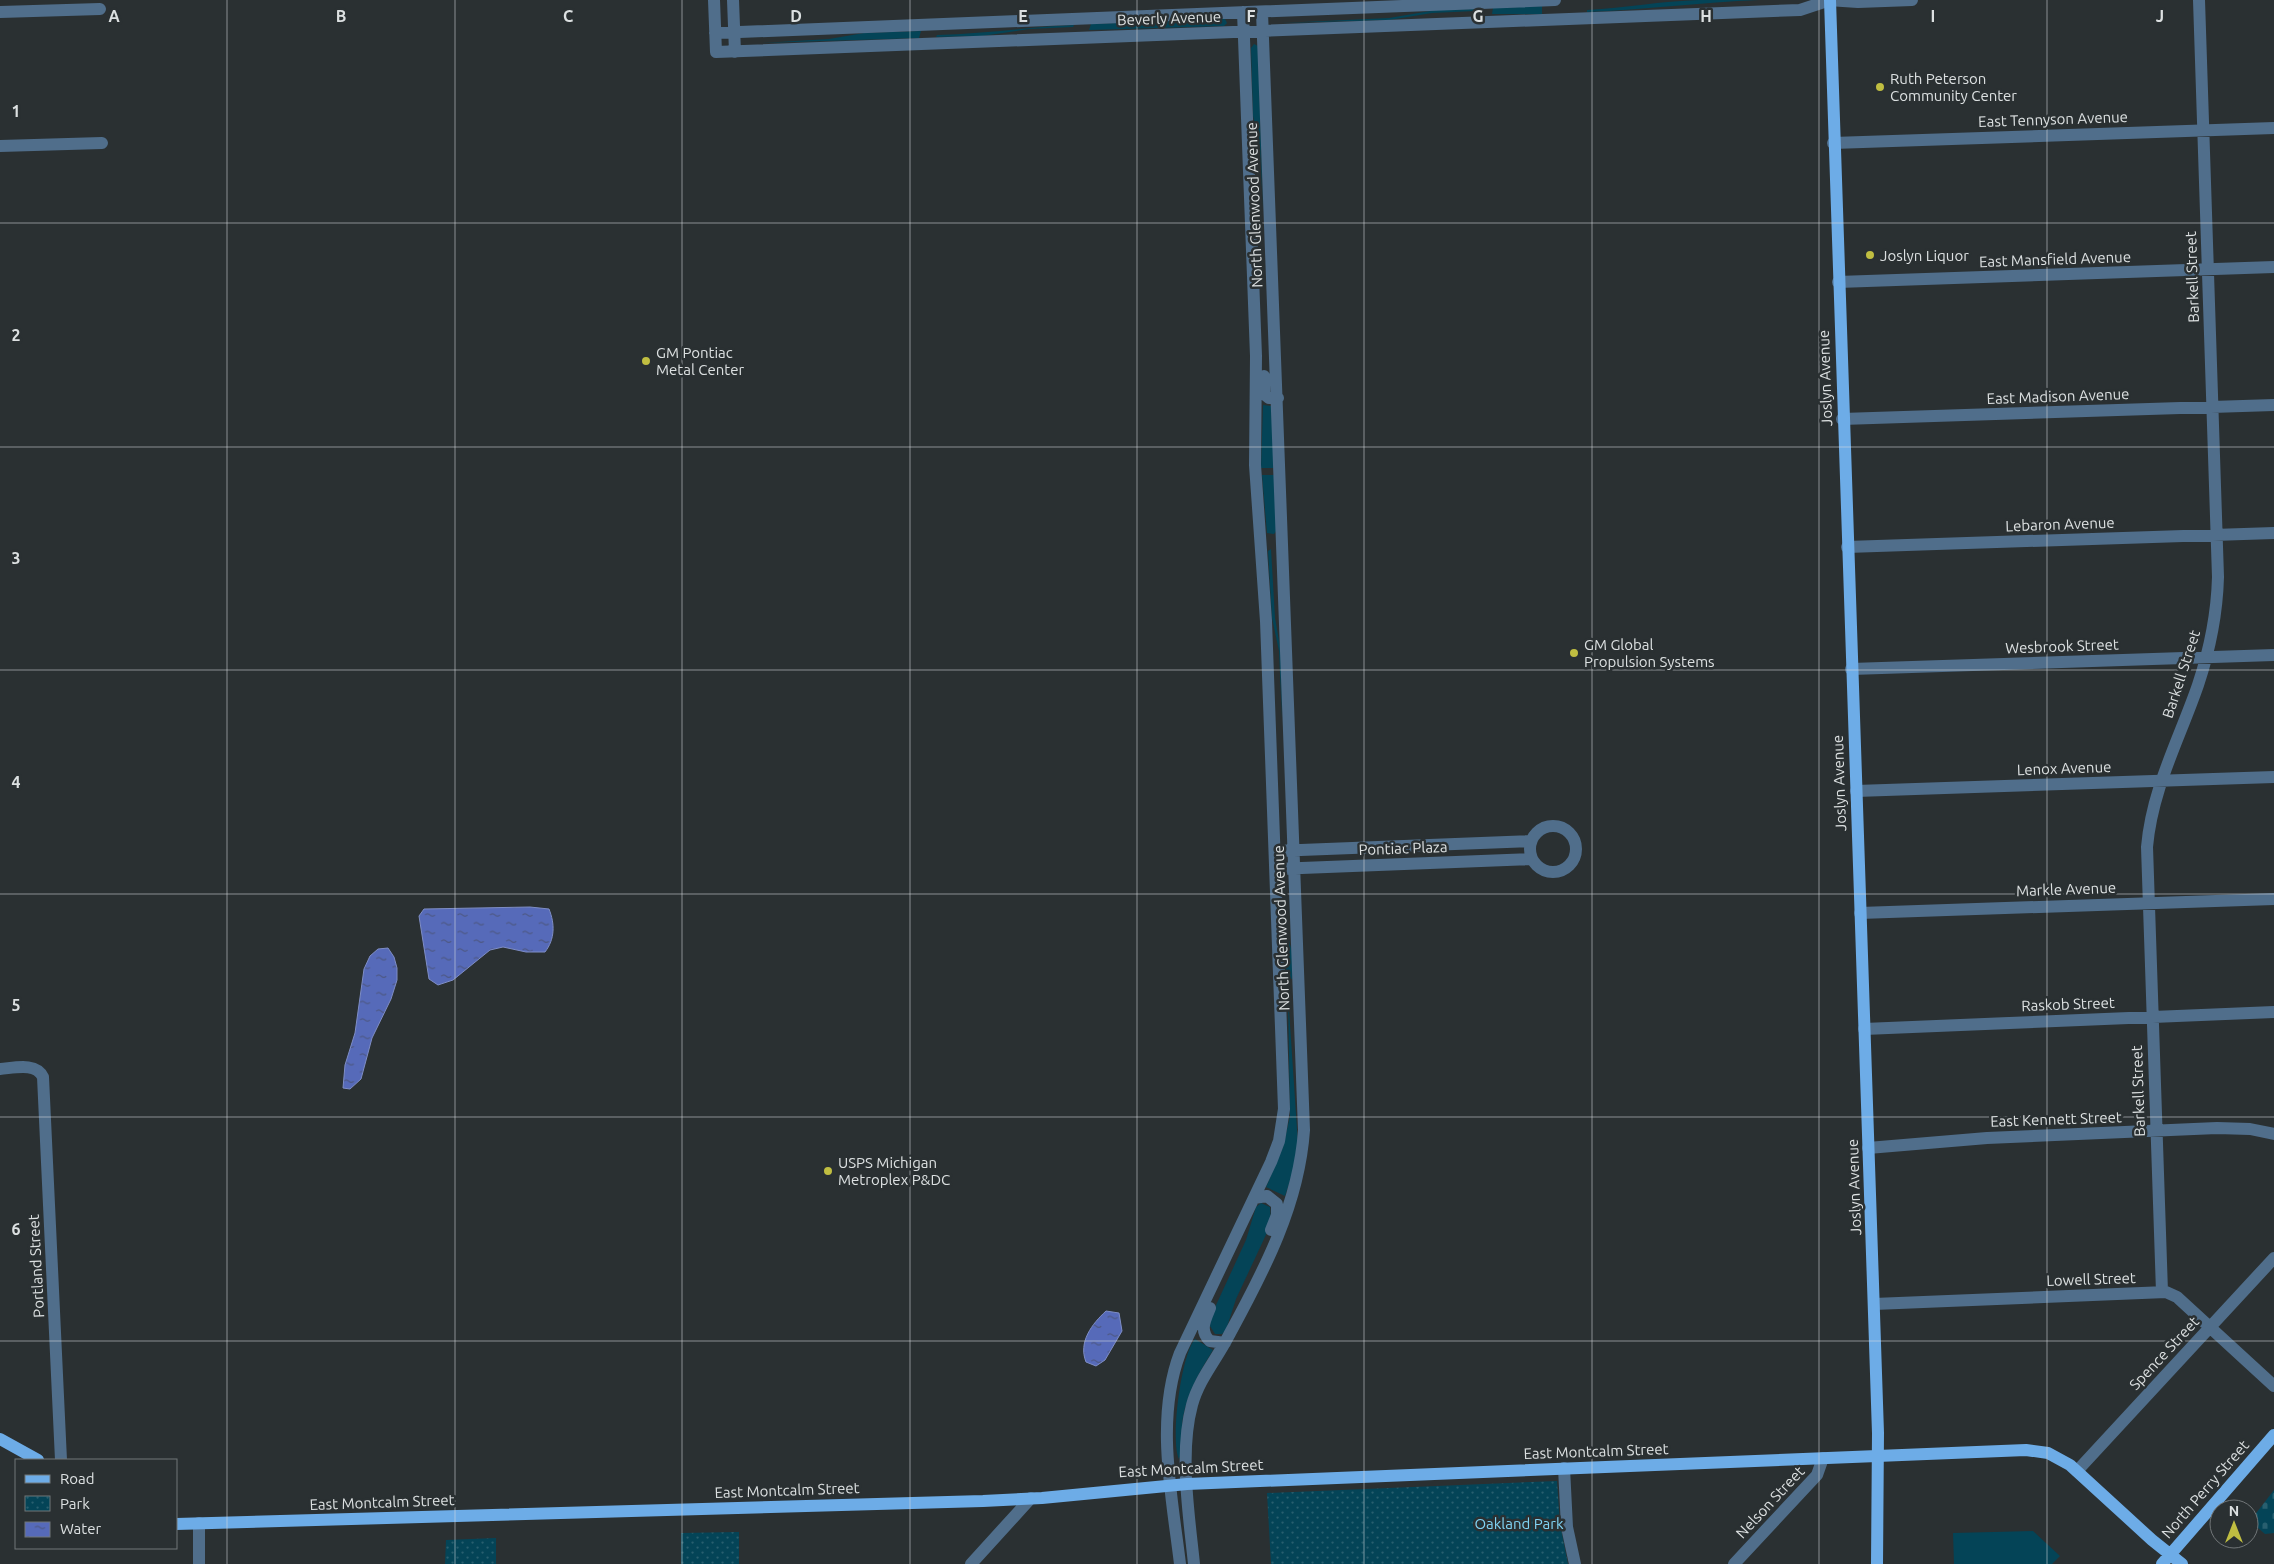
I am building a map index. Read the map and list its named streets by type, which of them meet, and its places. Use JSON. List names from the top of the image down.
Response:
{
  "streets": {
    "main road": ["Joslyn Avenue", "East Montcalm Street", "North Perry Street"],
    "street": [
      "Beverly Avenue",
      "East Tennyson Avenue",
      "North Glenwood Avenue",
      "East Mansfield Avenue",
      "Barkell Street",
      "East Madison Avenue",
      "Lebaron Avenue",
      "Wesbrook Street",
      "Lenox Avenue",
      "Pontiac Plaza",
      "Markle Avenue",
      "Raskob Street",
      "East Kennett Street",
      "Portland Street",
      "Lowell Street",
      "Spence Street",
      "Nelson Street"
    ]
  },
  "crossings": [
    ["Beverly Avenue", "North Glenwood Avenue"],
    ["Beverly Avenue", "Joslyn Avenue"],
    ["East Tennyson Avenue", "Barkell Street"],
    ["East Tennyson Avenue", "Joslyn Avenue"],
    ["North Glenwood Avenue", "Pontiac Plaza"],
    ["North Glenwood Avenue", "East Montcalm Street"],
    ["East Mansfield Avenue", "Barkell Street"],
    ["East Mansfield Avenue", "Joslyn Avenue"],
    ["Barkell Street", "East Madison Avenue"],
    ["Barkell Street", "Lebaron Avenue"],
    ["Barkell Street", "Wesbrook Street"],
    ["Barkell Street", "Lenox Avenue"],
    ["Barkell Street", "Markle Avenue"],
    ["Barkell Street", "Raskob Street"],
    ["Barkell Street", "East Kennett Street"],
    ["Barkell Street", "Lowell Street"],
    ["Joslyn Avenue", "East Madison Avenue"],
    ["Joslyn Avenue", "Lebaron Avenue"],
    ["Joslyn Avenue", "Wesbrook Street"],
    ["Joslyn Avenue", "Lenox Avenue"],
    ["Joslyn Avenue", "Markle Avenue"],
    ["Joslyn Avenue", "Raskob Street"],
    ["Joslyn Avenue", "East Kennett Street"],
    ["Joslyn Avenue", "Lowell Street"],
    ["Joslyn Avenue", "East Montcalm Street"],
    ["Lowell Street", "Spence Street"],
    ["Spence Street", "East Montcalm Street"],
    ["East Montcalm Street", "North Perry Street"],
    ["East Montcalm Street", "Nelson Street"]
  ],
  "parks": ["Oakland Park"],
  "places": [
    "Ruth Peterson Community Center",
    "Joslyn Liquor",
    "GM Pontiac Metal Center",
    "GM Global Propulsion Systems",
    "USPS Michigan Metroplex P&DC"
  ],
  "legend": ["Road", "Park", "Water"],
  "north": "top",
  "grid": {
    "columns": [
      "A",
      "B",
      "C",
      "D",
      "E",
      "F",
      "G",
      "H",
      "I",
      "J"
    ],
    "rows": [
      "1",
      "2",
      "3",
      "4",
      "5",
      "6"
    ]
  }
}
